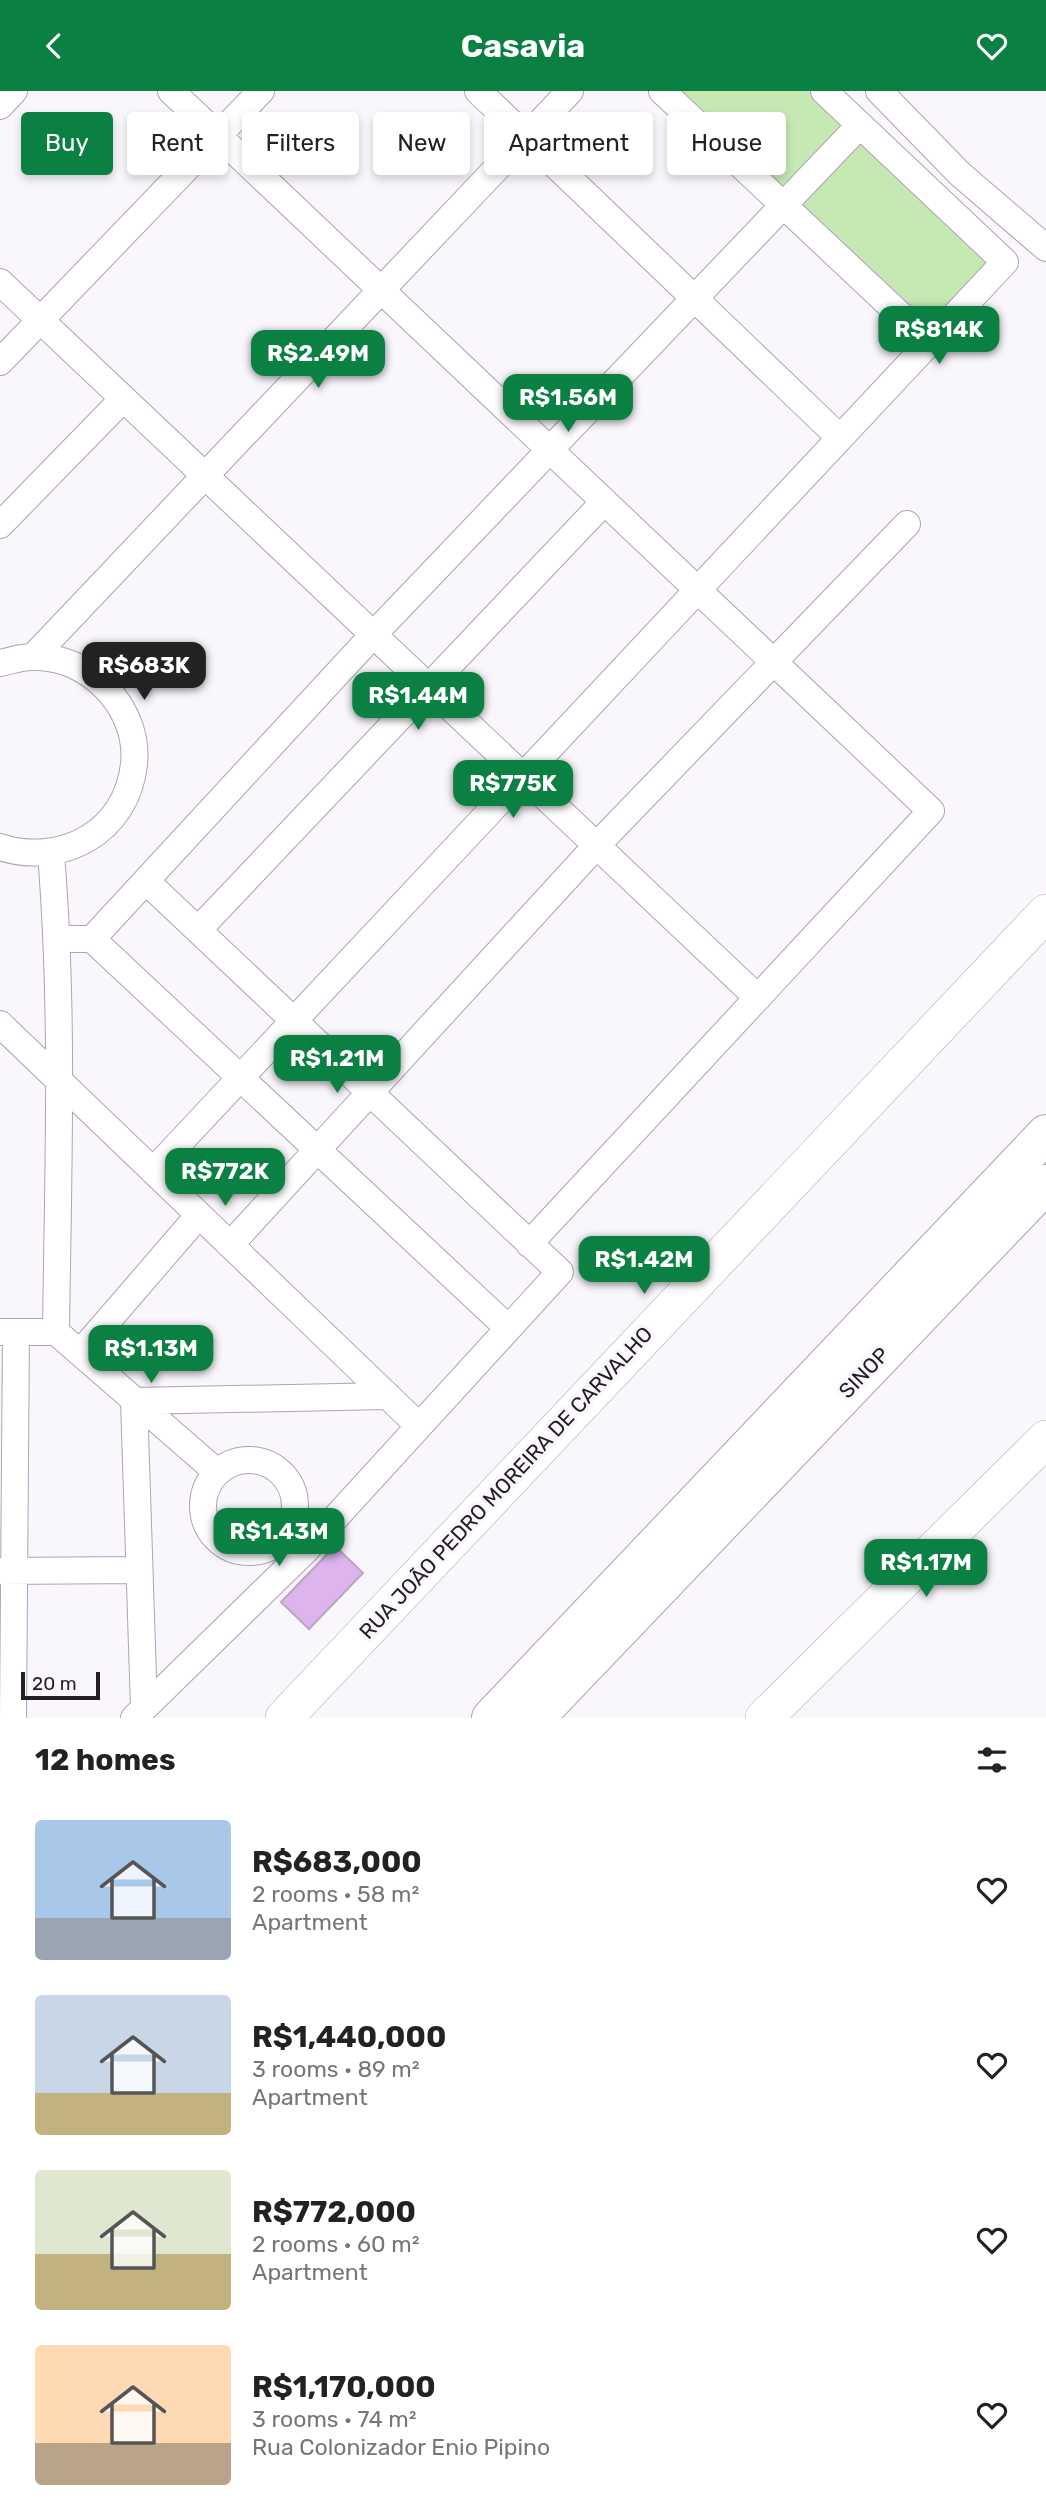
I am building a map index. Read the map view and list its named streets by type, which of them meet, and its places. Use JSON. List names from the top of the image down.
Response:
{
  "streets": {
    "highway": ["SINOP"],
    "main road": ["RUA JOÃO PEDRO MOREIRA DE CARVALHO"]
  },
  "scale_bar": "20 m",
  "page": {
    "header": "Casavia",
    "chip": [
      "Buy",
      "Rent",
      "Filters",
      "New",
      "Apartment",
      "House"
    ],
    "price": [
      "R$814K",
      "R$2.49M",
      "R$1.56M",
      "R$683K",
      "R$1.44M",
      "R$775K",
      "R$1.21M",
      "R$772K",
      "R$1.42M",
      "R$1.13M",
      "R$1.43M",
      "R$1.17M"
    ],
    "scale": "20 m",
    "heading": "12 homes",
    "list": [
      {
        "name": "R$683,000",
        "note": "2 rooms · 58 m² · Apartment"
      },
      {
        "name": "R$1,440,000",
        "note": "3 rooms · 89 m² · Apartment"
      },
      {
        "name": "R$772,000",
        "note": "2 rooms · 60 m² · Apartment"
      },
      {
        "name": "R$1,170,000",
        "note": "3 rooms · 74 m² · Rua Colonizador Enio Pipino"
      }
    ]
  }
}
